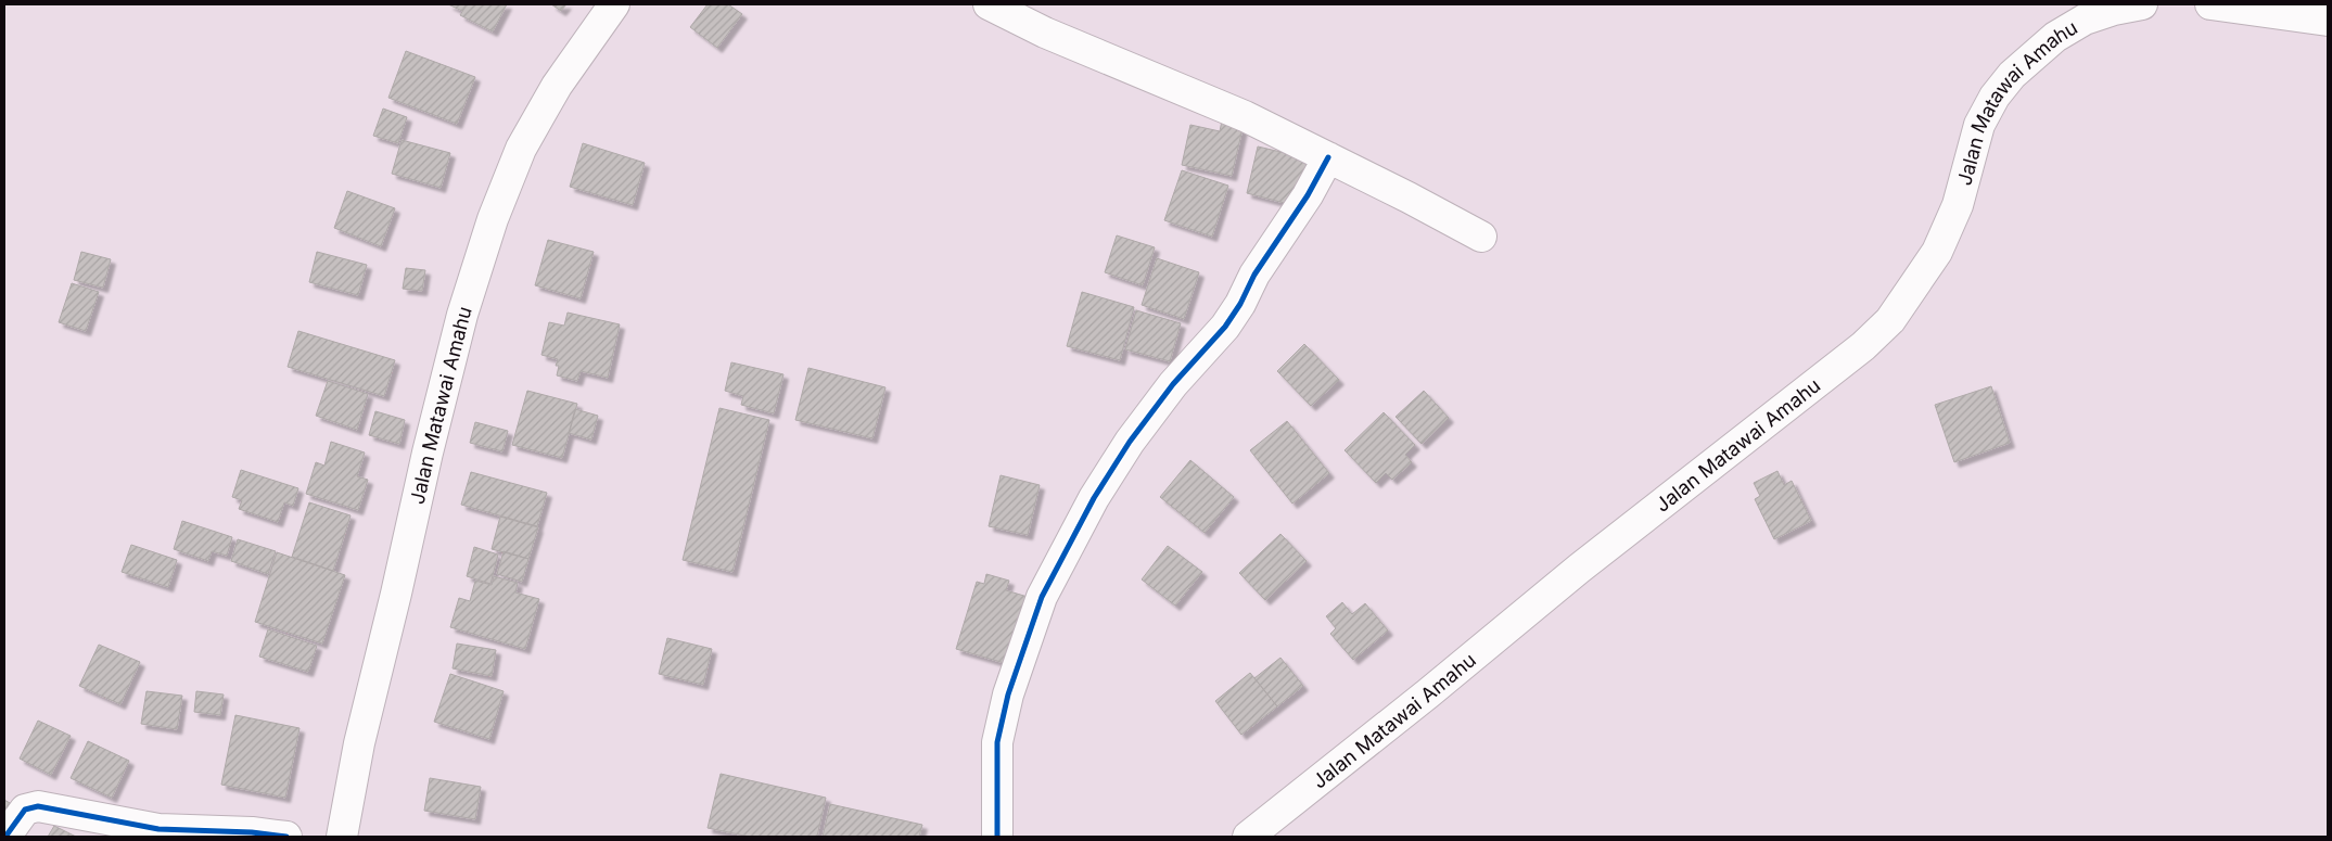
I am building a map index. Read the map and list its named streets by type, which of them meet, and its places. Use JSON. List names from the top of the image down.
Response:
{
  "streets": {
    "main road": ["Jalan Matawai Amahu"]
  }
}
